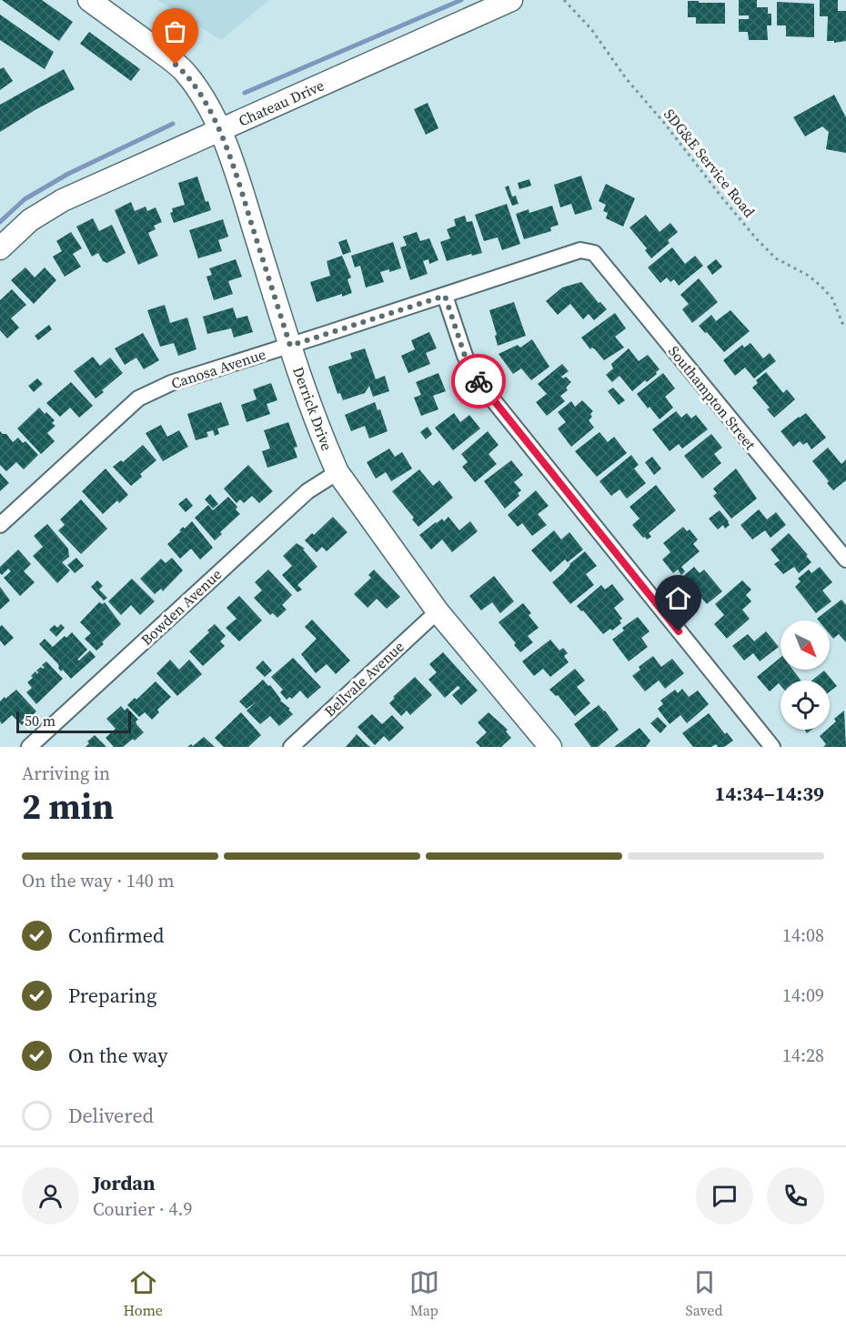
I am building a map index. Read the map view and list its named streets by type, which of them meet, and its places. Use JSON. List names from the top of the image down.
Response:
{
  "streets": {
    "street": [
      "Chateau Drive",
      "Canosa Avenue",
      "Southampton Street",
      "Derrick Drive",
      "Bowden Avenue",
      "Bellvale Avenue"
    ],
    "path": ["SDG&E Service Road"]
  },
  "crossings": [
    ["Chateau Drive", "Derrick Drive"],
    ["Canosa Avenue", "Southampton Street"],
    ["Canosa Avenue", "Derrick Drive"],
    ["Derrick Drive", "Bowden Avenue"],
    ["Derrick Drive", "Bellvale Avenue"]
  ],
  "scale_bar": "50 m",
  "north": "bottom right",
  "page": {
    "scale": "50 m",
    "heading": ["2 min", "Arriving in", "14:34–14:39"],
    "panel": ["Jordan", "Courier · 4.9"],
    "bar": "On the way · 140 m",
    "list": [
      ["Confirmed", "14:08"],
      ["Preparing", "14:09"],
      ["On the way", "14:28"],
      "Delivered"
    ],
    "tabs": ["Home", "Map", "Saved"]
  }
}
